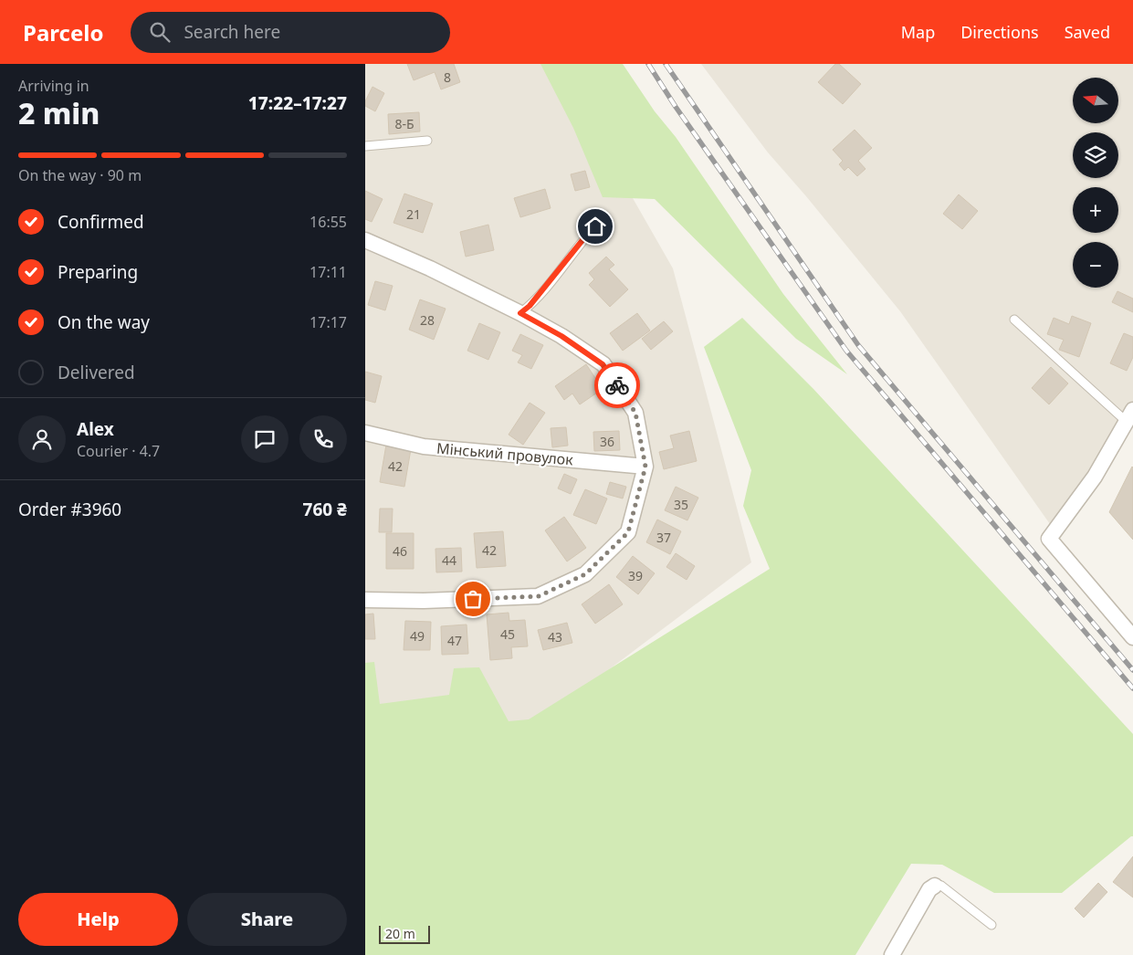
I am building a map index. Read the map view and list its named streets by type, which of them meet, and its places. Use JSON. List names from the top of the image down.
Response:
{
  "streets": {
    "street": ["Мінський провулок"]
  },
  "house_numbers": [
    "8",
    "8-Б",
    "21",
    "28",
    "36",
    "42",
    "35",
    "37",
    "42",
    "46",
    "44",
    "39",
    "45",
    "49",
    "43",
    "47"
  ],
  "scale_bar": "20 m",
  "north": "left",
  "page": {
    "header": "Parcelo",
    "search": "Search here",
    "nav": ["Map", "Directions", "Saved"],
    "heading": ["2 min", "Arriving in", "17:22–17:27"],
    "panel": [
      "Alex",
      "Courier · 4.7",
      "Order #3960",
      "760 ₴"
    ],
    "map_buttons": ["+", "−"],
    "bar": "On the way · 90 m",
    "list": [
      ["Confirmed", "16:55"],
      ["Preparing", "17:11"],
      ["On the way", "17:17"],
      "Delivered"
    ],
    "buttons": ["Help", "Share"],
    "scale": "20 m"
  }
}
